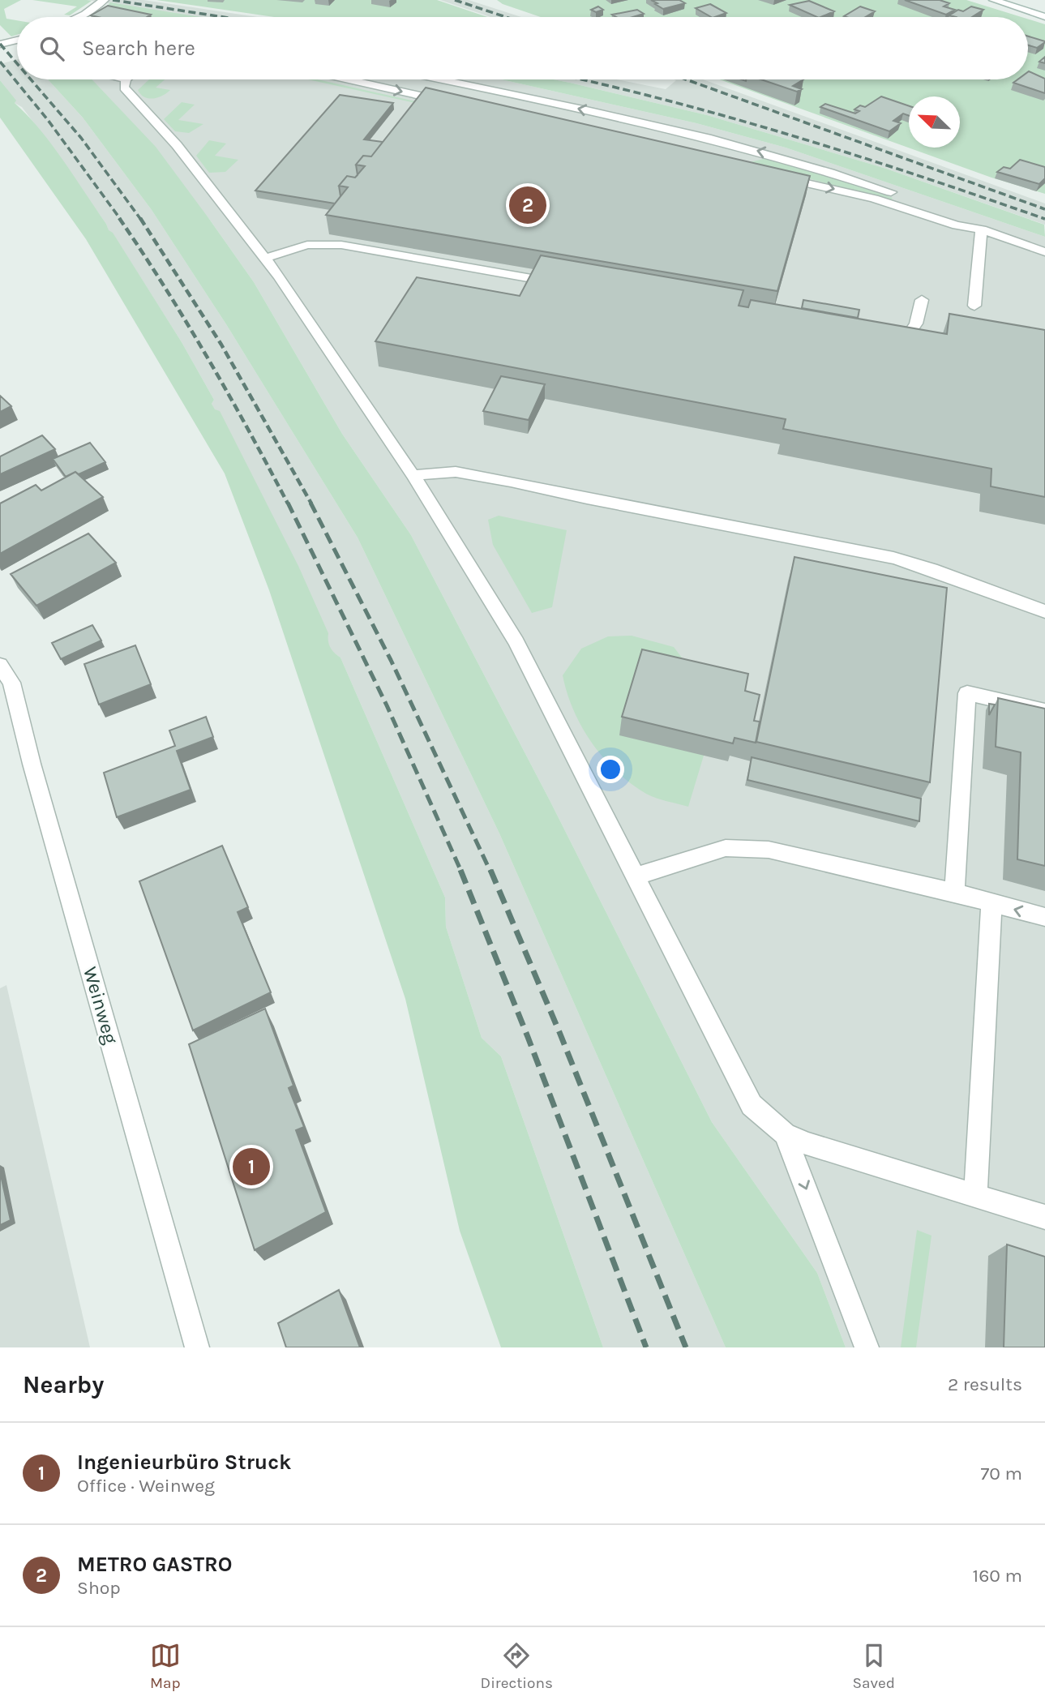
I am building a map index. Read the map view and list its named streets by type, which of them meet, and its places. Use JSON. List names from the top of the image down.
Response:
{
  "streets": {
    "street": ["Weinweg"]
  },
  "north": "top left",
  "page": {
    "search": "Search here",
    "pins": ["2", "1"],
    "heading": ["Nearby", "2 results"],
    "list": [
      {
        "mark": "1",
        "name": "Ingenieurbüro Struck",
        "note": "Office · Weinweg",
        "value": "70 m"
      },
      {
        "mark": "2",
        "name": "METRO GASTRO",
        "note": "Shop",
        "value": "160 m"
      }
    ],
    "nav": ["Map", "Directions", "Saved"]
  }
}
